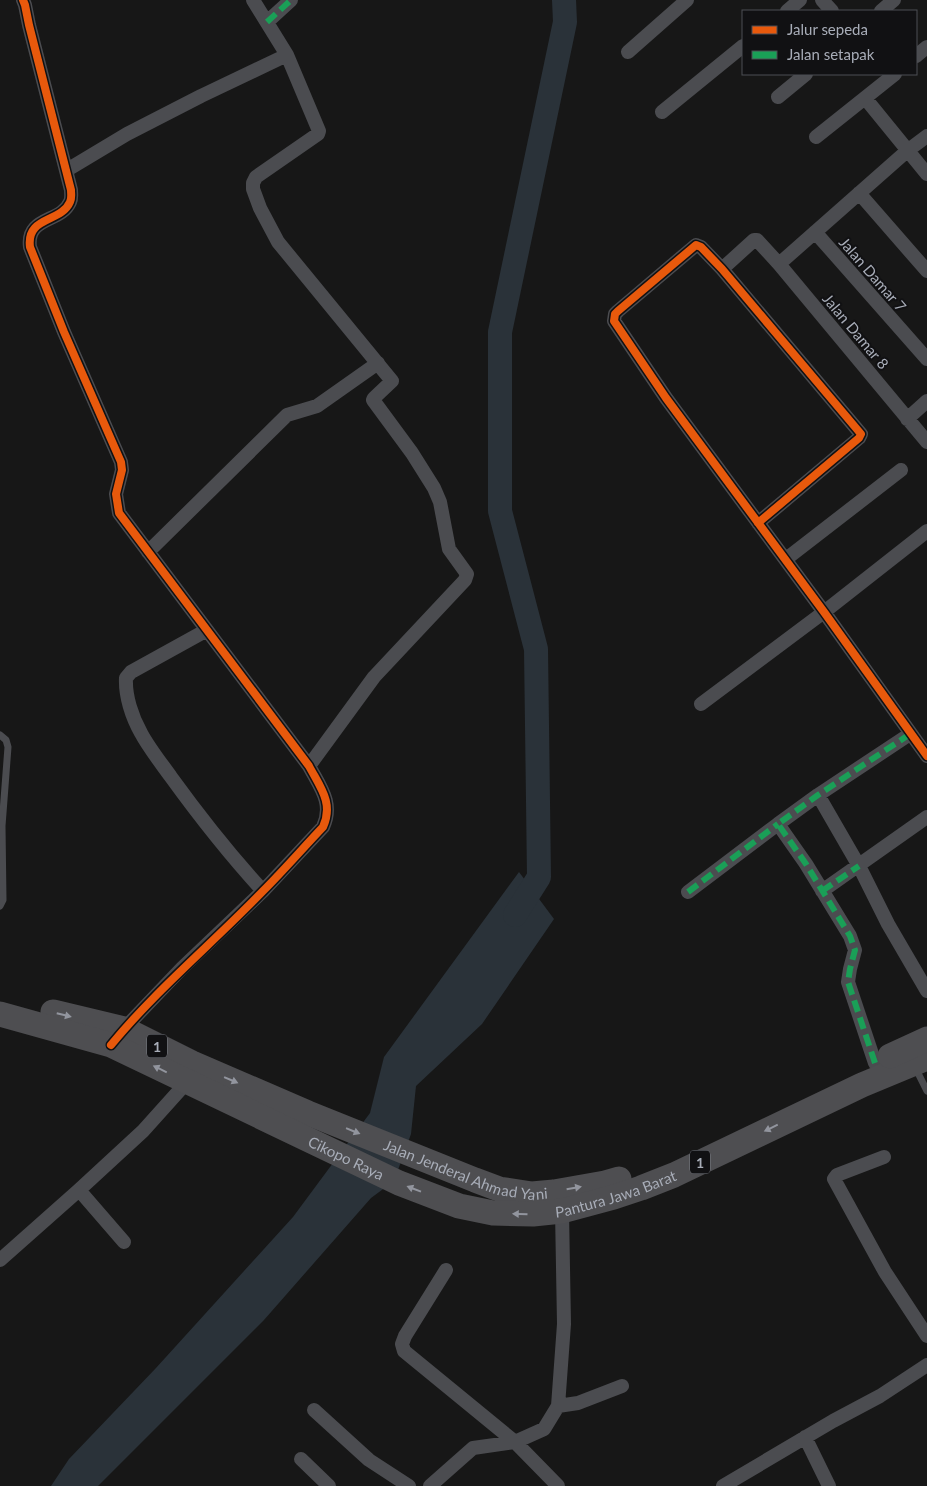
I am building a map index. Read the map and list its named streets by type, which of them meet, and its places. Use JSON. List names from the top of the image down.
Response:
{
  "streets": {
    "highway": [
      "1",
      "Cikopo Raya",
      "Jalan Jenderal Ahmad Yani",
      "Pantura Jawa Barat"
    ],
    "street": ["Jalan Damar 7", "Jalan Damar 8"]
  },
  "crossings": [
    ["1", "Cikopo Raya"],
    ["1", "Jalan Jenderal Ahmad Yani"],
    ["Cikopo Raya", "Jalan Jenderal Ahmad Yani"],
    ["Cikopo Raya", "Pantura Jawa Barat"],
    ["Jalan Jenderal Ahmad Yani", "Pantura Jawa Barat"]
  ],
  "one_way": ["Cikopo Raya", "Jalan Jenderal Ahmad Yani", "Pantura Jawa Barat"],
  "legend": ["Jalur sepeda", "Jalan setapak"]
}
